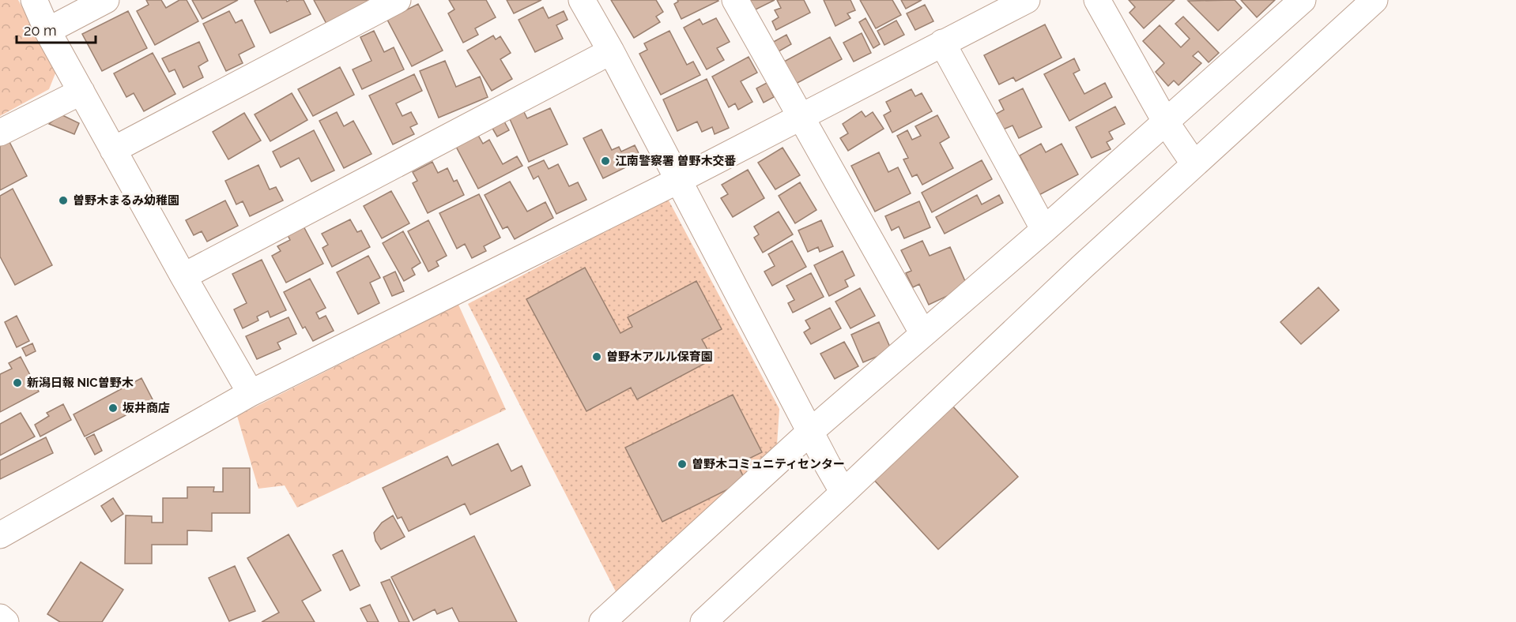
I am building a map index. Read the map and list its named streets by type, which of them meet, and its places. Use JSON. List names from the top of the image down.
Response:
{
  "places": [
    "江南警察署 曽野木交番",
    "曽野木まるみ幼稚園",
    "曽野木アルル保育園",
    "新潟日報 NIC曽野木",
    "坂井商店",
    "曽野木コミュニティセンター"
  ],
  "scale_bar": "20 m"
}
